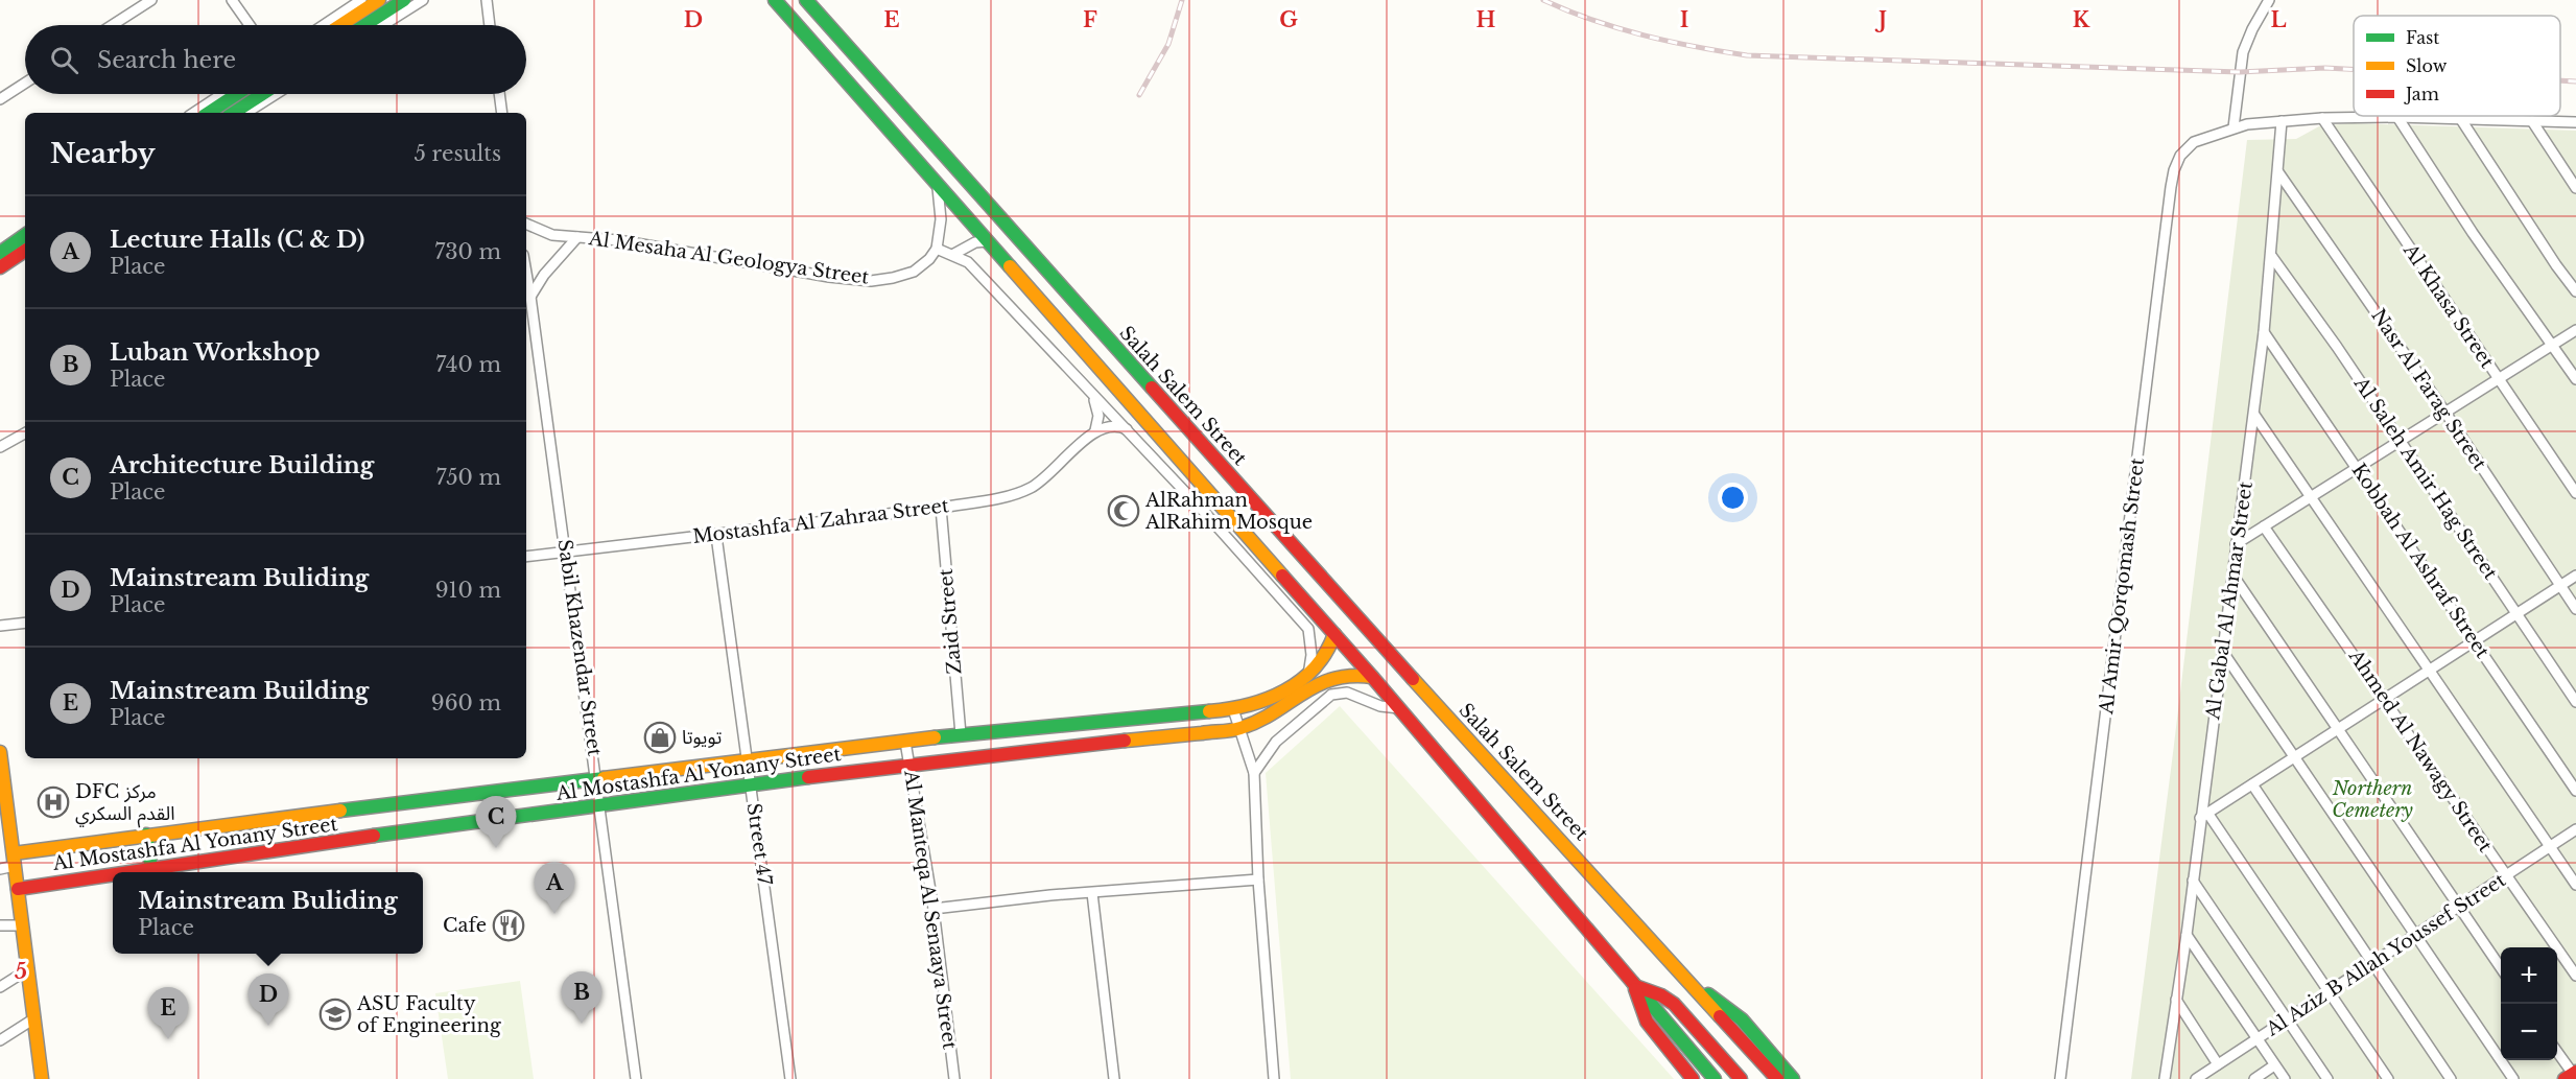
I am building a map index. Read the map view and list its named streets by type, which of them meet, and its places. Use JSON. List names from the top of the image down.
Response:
{
  "streets": {
    "main road": ["Salah Salem Street", "Al Mostashfa Al Yonany Street"],
    "street": [
      "Al Mesaha Al Geologya Street",
      "Al Khasa Street",
      "Nasr Al Farag Street",
      "Al Saleh Amir Hag Street",
      "Mostashfa Al Zahraa Street",
      "Kobbah Al Ashraf Street",
      "Al Amir Qorqomash Street",
      "Al Gabal Al Ahmar Street",
      "Zaid Street",
      "Sabil Khazendar Street",
      "Ahmed Al Nawagy Street",
      "Street 47",
      "Al Manteqa Al Senaaya Street",
      "Al Aziz B Allah Youssef Street"
    ]
  },
  "crossings": [
    ["Al Khasa Street", "Al Amir Qorqomash Street"],
    ["Nasr Al Farag Street", "Al Gabal Al Ahmar Street"],
    ["Al Saleh Amir Hag Street", "Al Gabal Al Ahmar Street"],
    ["Mostashfa Al Zahraa Street", "Zaid Street"],
    ["Mostashfa Al Zahraa Street", "Sabil Khazendar Street"],
    ["Mostashfa Al Zahraa Street", "Street 47"],
    ["Kobbah Al Ashraf Street", "Al Gabal Al Ahmar Street"],
    ["Al Amir Qorqomash Street", "Al Gabal Al Ahmar Street"],
    ["Zaid Street", "Al Mostashfa Al Yonany Street"],
    ["Sabil Khazendar Street", "Al Mostashfa Al Yonany Street"],
    ["Ahmed Al Nawagy Street", "Al Aziz B Allah Youssef Street"],
    ["Al Mostashfa Al Yonany Street", "Street 47"],
    ["Al Mostashfa Al Yonany Street", "Al Manteqa Al Senaaya Street"]
  ],
  "parks": ["Northern Cemetery"],
  "places": {
    "mosque": ["AlRahman AlRahim Mosque"],
    "shop": ["تويوتا"],
    "hospital": ["DFC مركز القدم السكري"],
    "restaurant": ["Cafe"],
    "school or university": ["ASU Faculty of Engineering"]
  },
  "legend": ["Fast", "Slow", "Jam"],
  "page": {
    "search": "Search here",
    "heading": ["Nearby", "5 results"],
    "list": [
      {
        "mark": "A",
        "name": "Lecture Halls (C & D)",
        "note": "Place",
        "value": "730 m"
      },
      {
        "mark": "B",
        "name": "Luban Workshop",
        "note": "Place",
        "value": "740 m"
      },
      {
        "mark": "C",
        "name": "Architecture Building",
        "note": "Place",
        "value": "750 m"
      },
      {
        "mark": "D",
        "name": "Mainstream Buliding",
        "note": "Place",
        "value": "910 m"
      },
      {
        "mark": "E",
        "name": "Mainstream Building",
        "note": "Place",
        "value": "960 m"
      }
    ],
    "pins": [
      "C",
      "A",
      "B",
      "D",
      "E"
    ],
    "popup": ["Mainstream Buliding", "Place"],
    "map_buttons": ["+", "−"]
  },
  "grid": {
    "columns": [
      "D",
      "E",
      "F",
      "G",
      "H",
      "I",
      "J",
      "K",
      "L"
    ],
    "rows": ["5"]
  }
}
